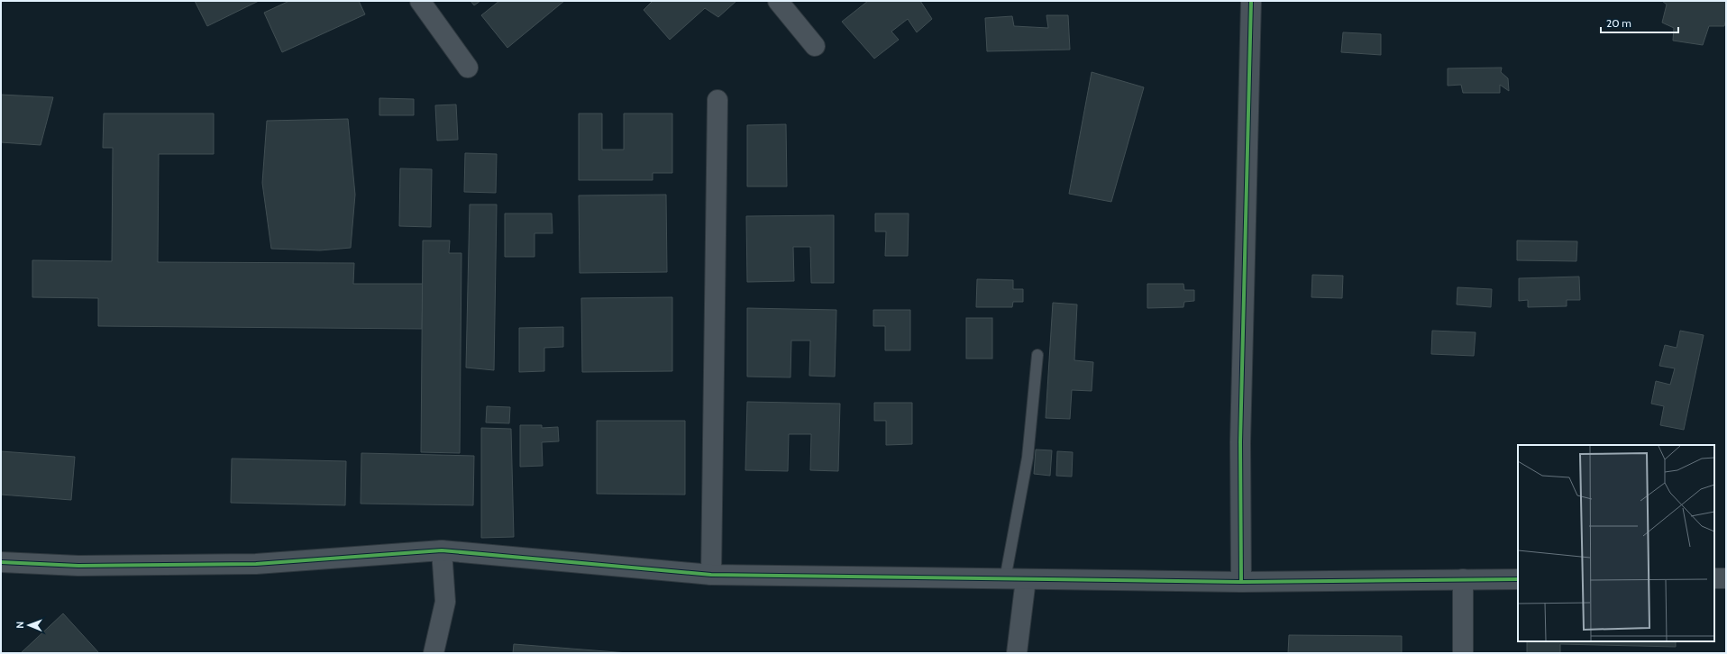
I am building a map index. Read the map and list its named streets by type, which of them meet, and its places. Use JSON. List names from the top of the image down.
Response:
{
  "scale_bar": "20 m",
  "north": "left"
}
